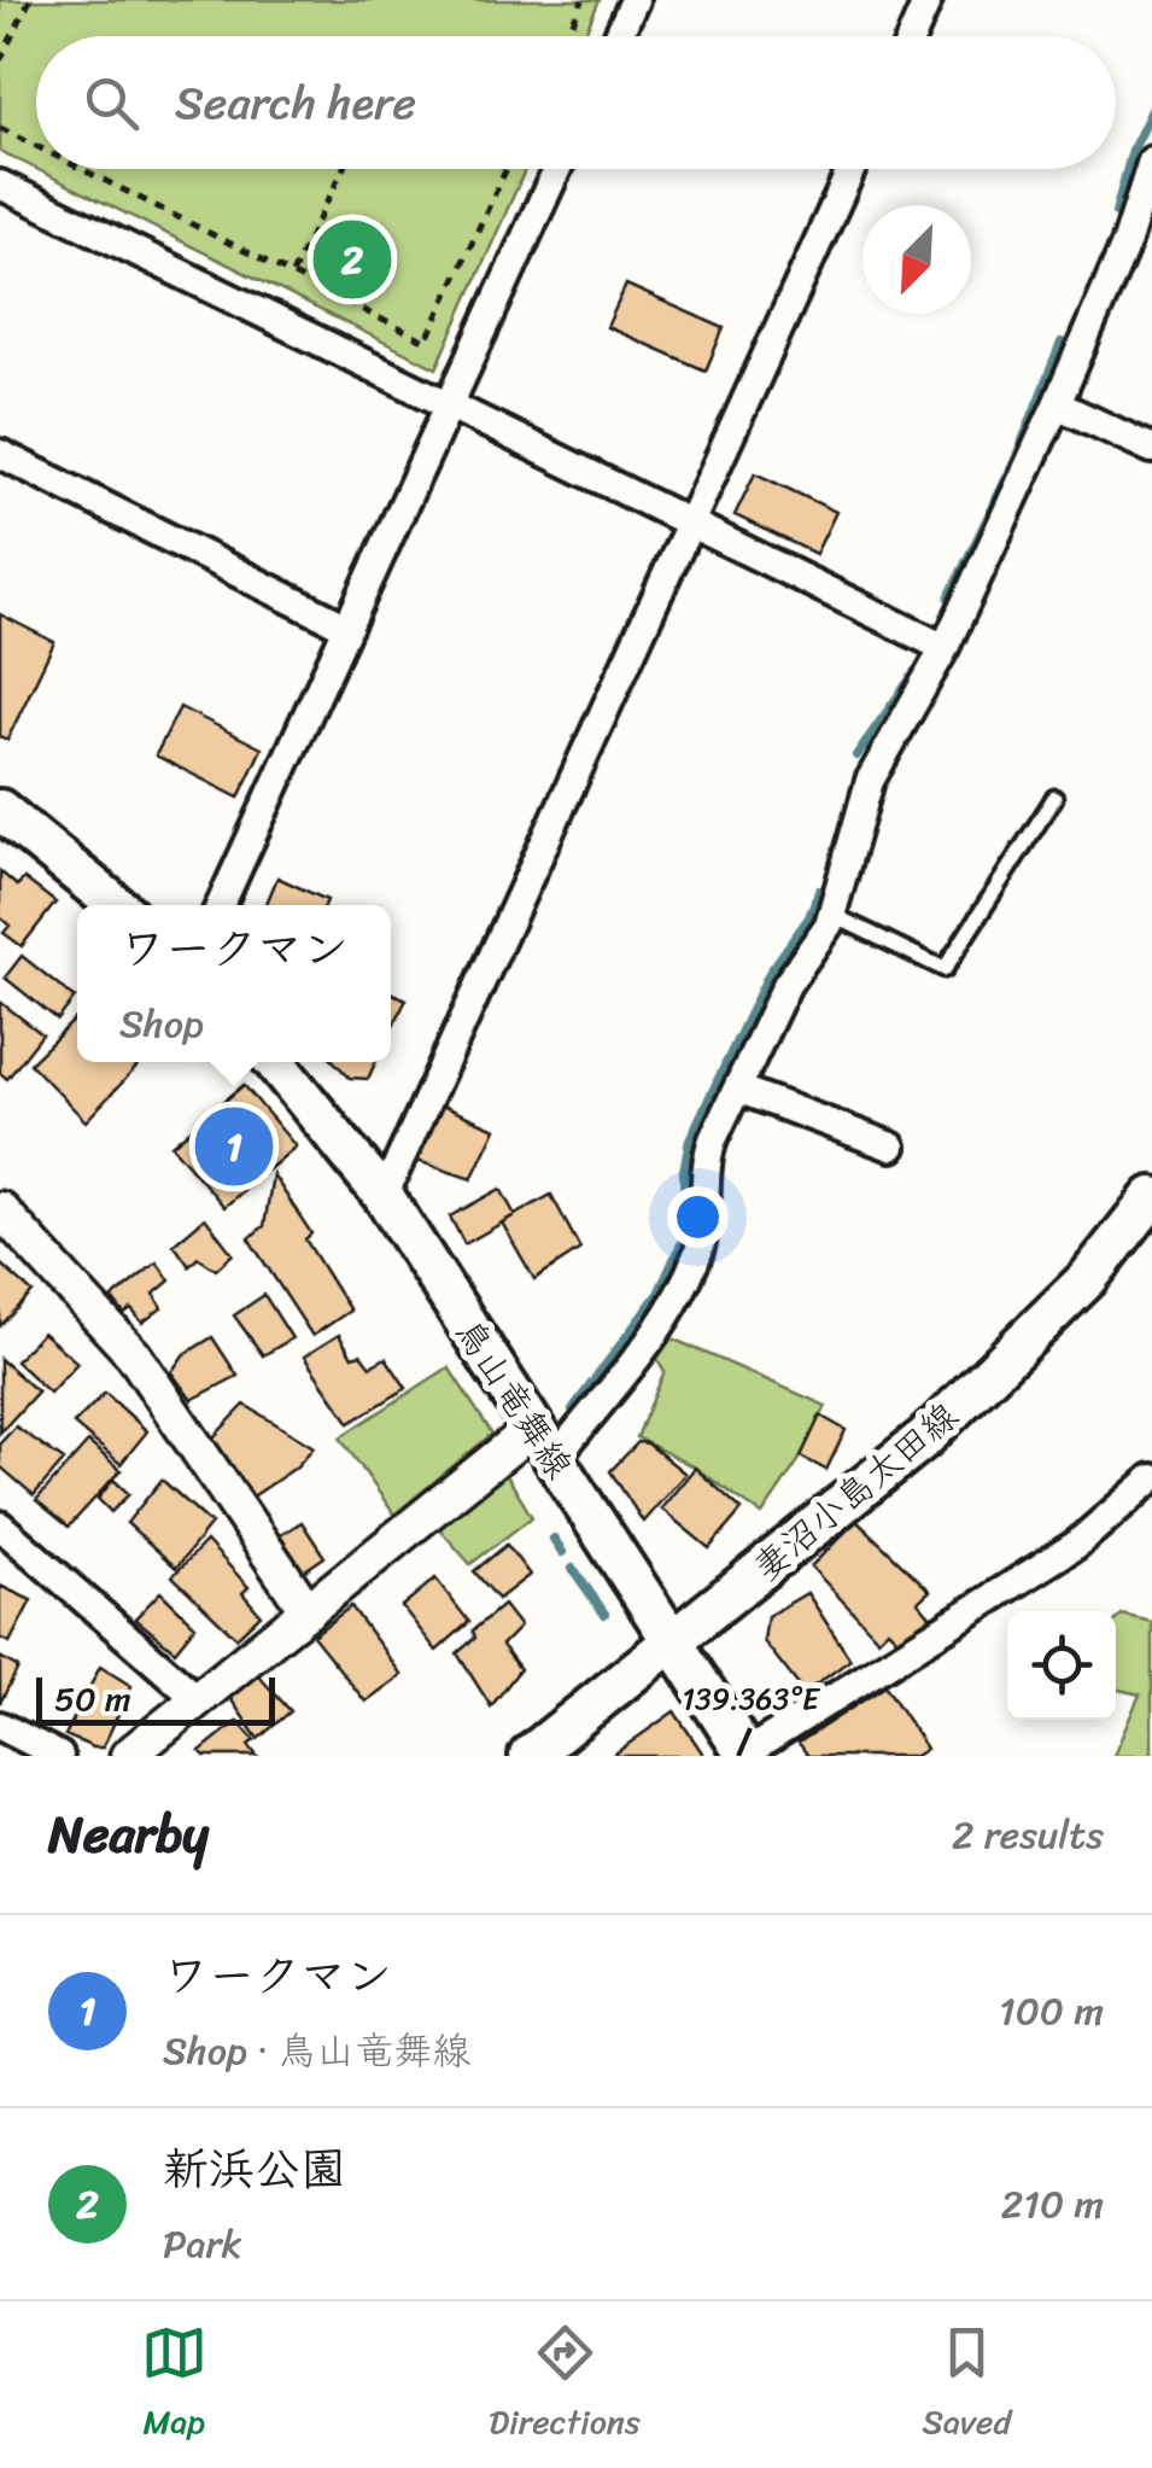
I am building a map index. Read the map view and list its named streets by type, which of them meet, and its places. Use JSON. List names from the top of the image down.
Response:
{
  "streets": {
    "main road": ["鳥山竜舞線", "妻沼小島太田線"]
  },
  "crossings": [
    ["鳥山竜舞線", "妻沼小島太田線"]
  ],
  "scale_bar": "50 m",
  "north": "bottom left",
  "page": {
    "search": "Search here",
    "pins": ["2", "1"],
    "popup": ["ワークマン", "Shop"],
    "scale": "50 m",
    "heading": ["Nearby", "2 results"],
    "list": [
      {
        "mark": "1",
        "name": "ワークマン",
        "note": "Shop · 鳥山竜舞線",
        "value": "100 m"
      },
      {
        "mark": "2",
        "name": "新浜公園",
        "note": "Park",
        "value": "210 m"
      }
    ],
    "nav": ["Map", "Directions", "Saved"]
  },
  "coordinates": ["139.363°E"]
}
